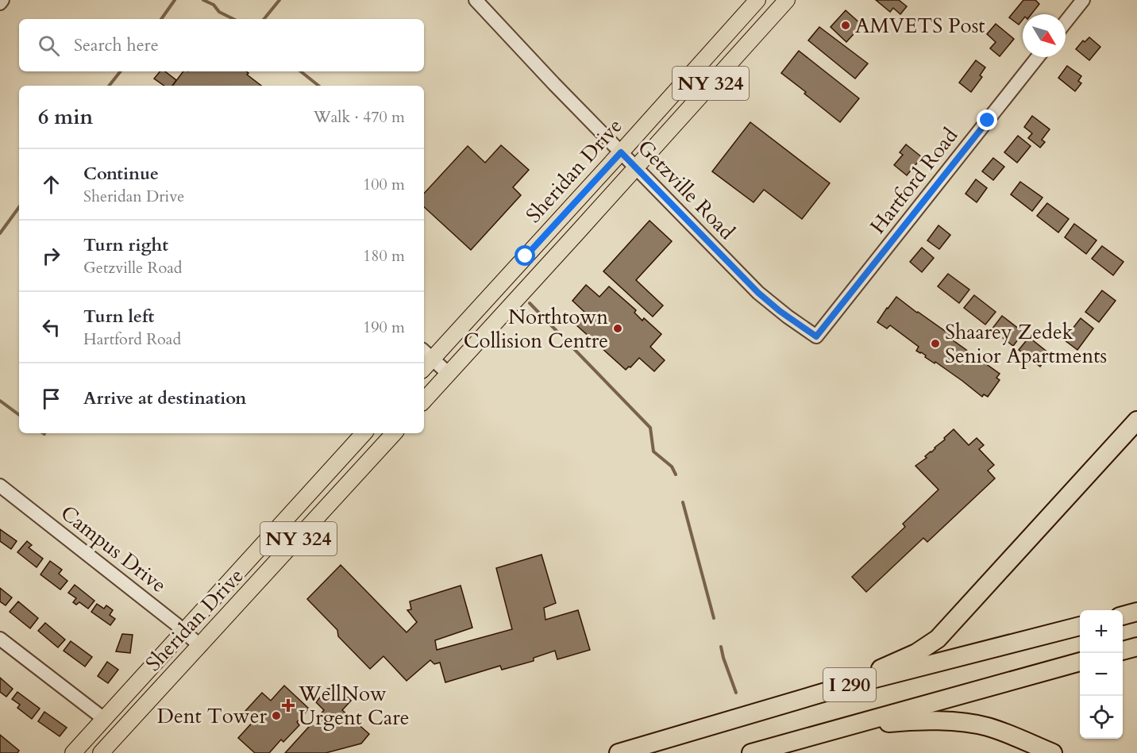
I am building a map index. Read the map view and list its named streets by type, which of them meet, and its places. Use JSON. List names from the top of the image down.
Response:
{
  "streets": {
    "highway": ["I 290"],
    "main road": ["NY 324", "Sheridan Drive"],
    "street": ["Hartford Road", "Getzville Road", "Campus Drive"]
  },
  "crossings": [
    ["NY 324", "Getzville Road"],
    ["Sheridan Drive", "Getzville Road"],
    ["Sheridan Drive", "Campus Drive"],
    ["Hartford Road", "Getzville Road"]
  ],
  "places": {
    "other": [
      "AMVETS Post",
      "Northtown Collision Centre",
      "Shaarey Zedek Senior Apartments",
      "Dent Tower"
    ],
    "health": ["WellNow Urgent Care"]
  },
  "north": "bottom right",
  "page": {
    "search": "Search here",
    "heading": ["6 min", "Walk · 470 m"],
    "list": [
      ["Continue", "Sheridan Drive", "100 m"],
      ["Turn right", "Getzville Road", "180 m"],
      ["Turn left", "Hartford Road", "190 m"],
      "Arrive at destination"
    ],
    "map_buttons": ["+", "−"]
  }
}
